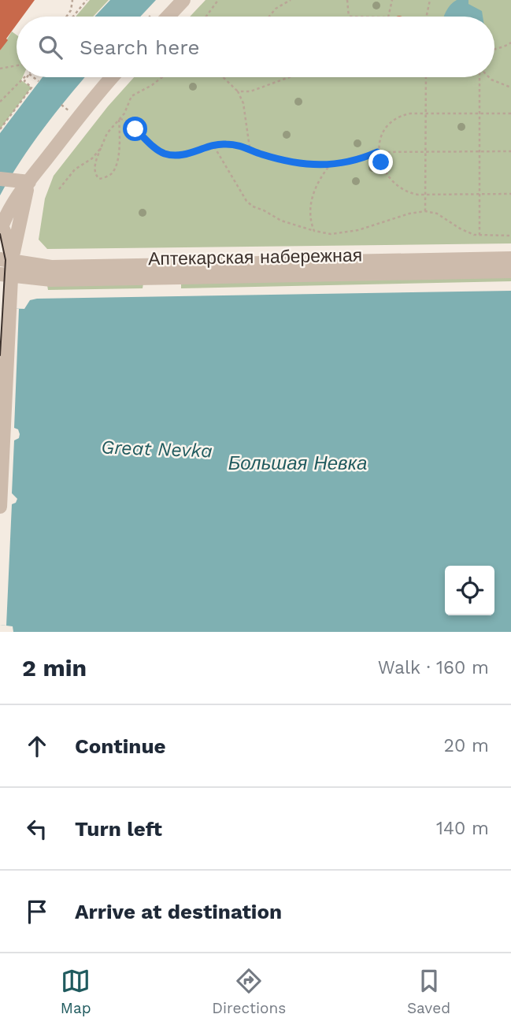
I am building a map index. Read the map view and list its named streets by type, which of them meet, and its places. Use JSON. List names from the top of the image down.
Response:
{
  "streets": {
    "street": ["Аптекарская набережная"]
  },
  "water": ["Great Nevka", "Большая Невка"],
  "page": {
    "search": "Search here",
    "heading": ["2 min", "Walk · 160 m"],
    "list": [
      ["Continue", "20 m"],
      ["Turn left", "140 m"],
      "Arrive at destination"
    ],
    "nav": ["Map", "Directions", "Saved"]
  }
}
